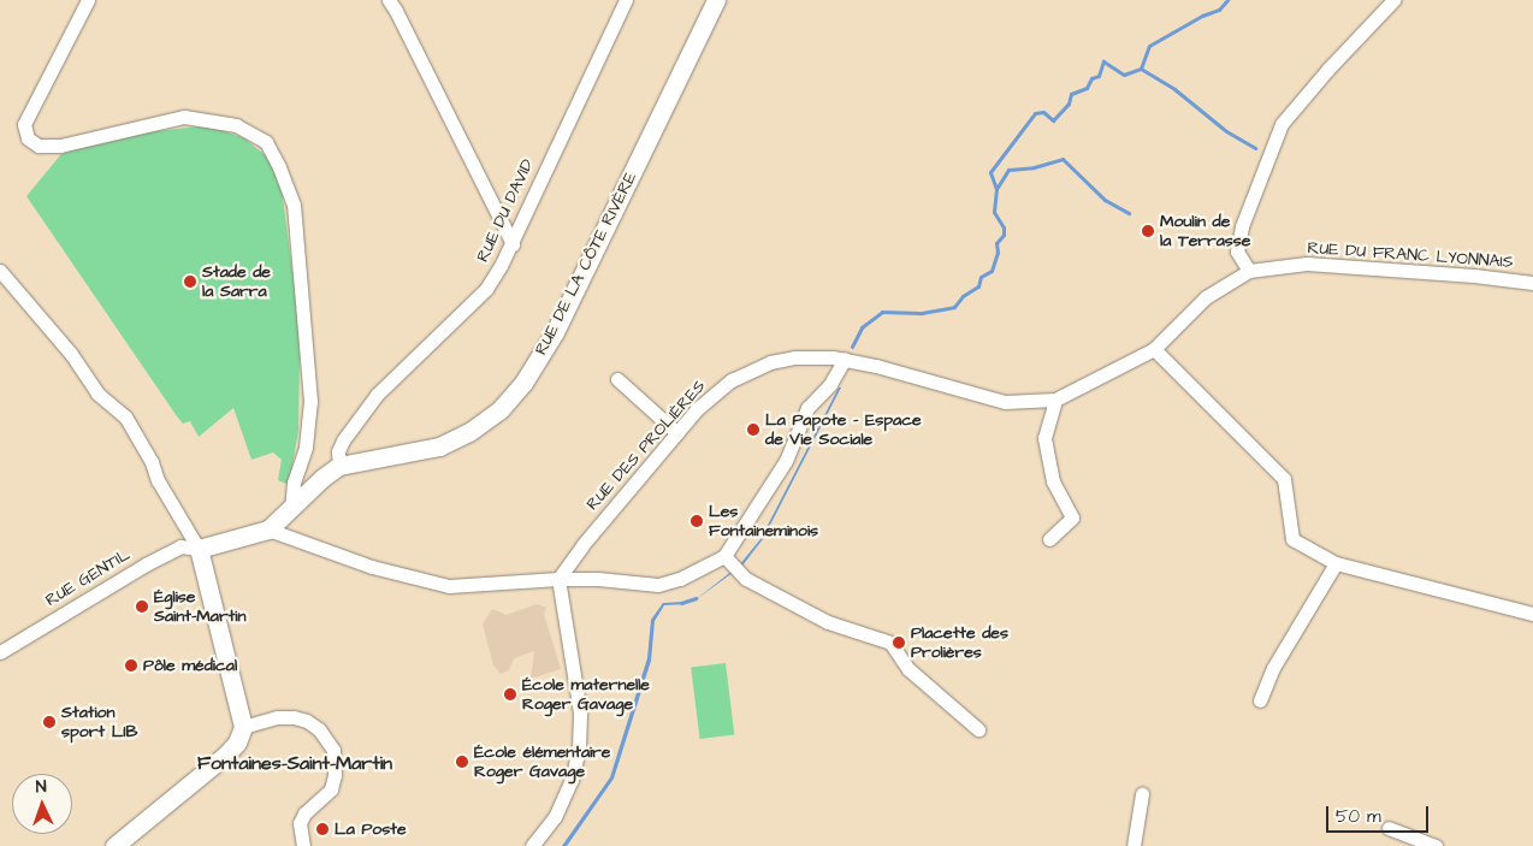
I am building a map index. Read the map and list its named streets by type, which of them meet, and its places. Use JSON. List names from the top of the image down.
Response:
{
  "streets": {
    "street": [
      "RUE DU DAVID",
      "RUE DU FRANC LYONNAIS",
      "RUE DE LA CÔTE RIVÈRE",
      "RUE DES PROLIÈRES",
      "RUE GENTIL"
    ]
  },
  "crossings": [
    ["RUE DU DAVID", "RUE DE LA CÔTE RIVÈRE"],
    ["RUE DU FRANC LYONNAIS", "RUE DES PROLIÈRES"]
  ],
  "districts": ["Fontaines-Saint-Martin"],
  "places": [
    "Moulin de la Terrasse",
    "Stade de la Sarra",
    "La Papote - Espace de Vie Sociale",
    "Les Fontaineminois",
    "Église Saint-Martin",
    "Placette des Prolières",
    "Pôle médical",
    "École maternelle Roger Gavage",
    "Station sport LIB",
    "École élémentaire Roger Gavage",
    "La Poste"
  ],
  "scale_bar": "50 m",
  "north": "top"
}
